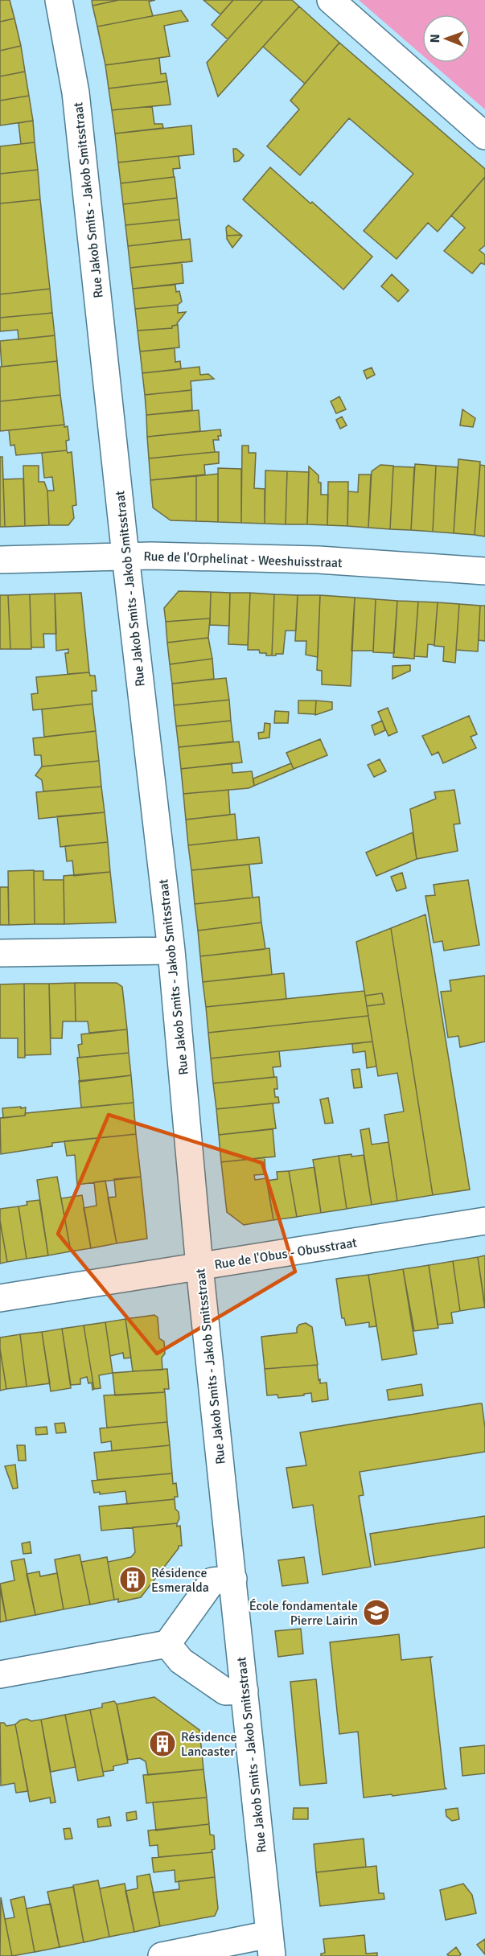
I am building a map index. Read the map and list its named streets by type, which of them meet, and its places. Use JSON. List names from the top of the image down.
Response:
{
  "streets": {
    "street": ["Rue Jakob Smits - Jakob Smitsstraat", "Rue de l'Orphelinat - Weeshuisstraat", "Rue de l'Obus - Obusstraat"]
  },
  "crossings": [
    ["Rue Jakob Smits - Jakob Smitsstraat", "Rue de l'Orphelinat - Weeshuisstraat"],
    ["Rue Jakob Smits - Jakob Smitsstraat", "Rue de l'Obus - Obusstraat"]
  ],
  "places": {
    "building": ["Résidence Esmeralda", "Résidence Lancaster"],
    "school or university": ["École fondamentale Pierre Lairin"]
  },
  "north": "left"
}
